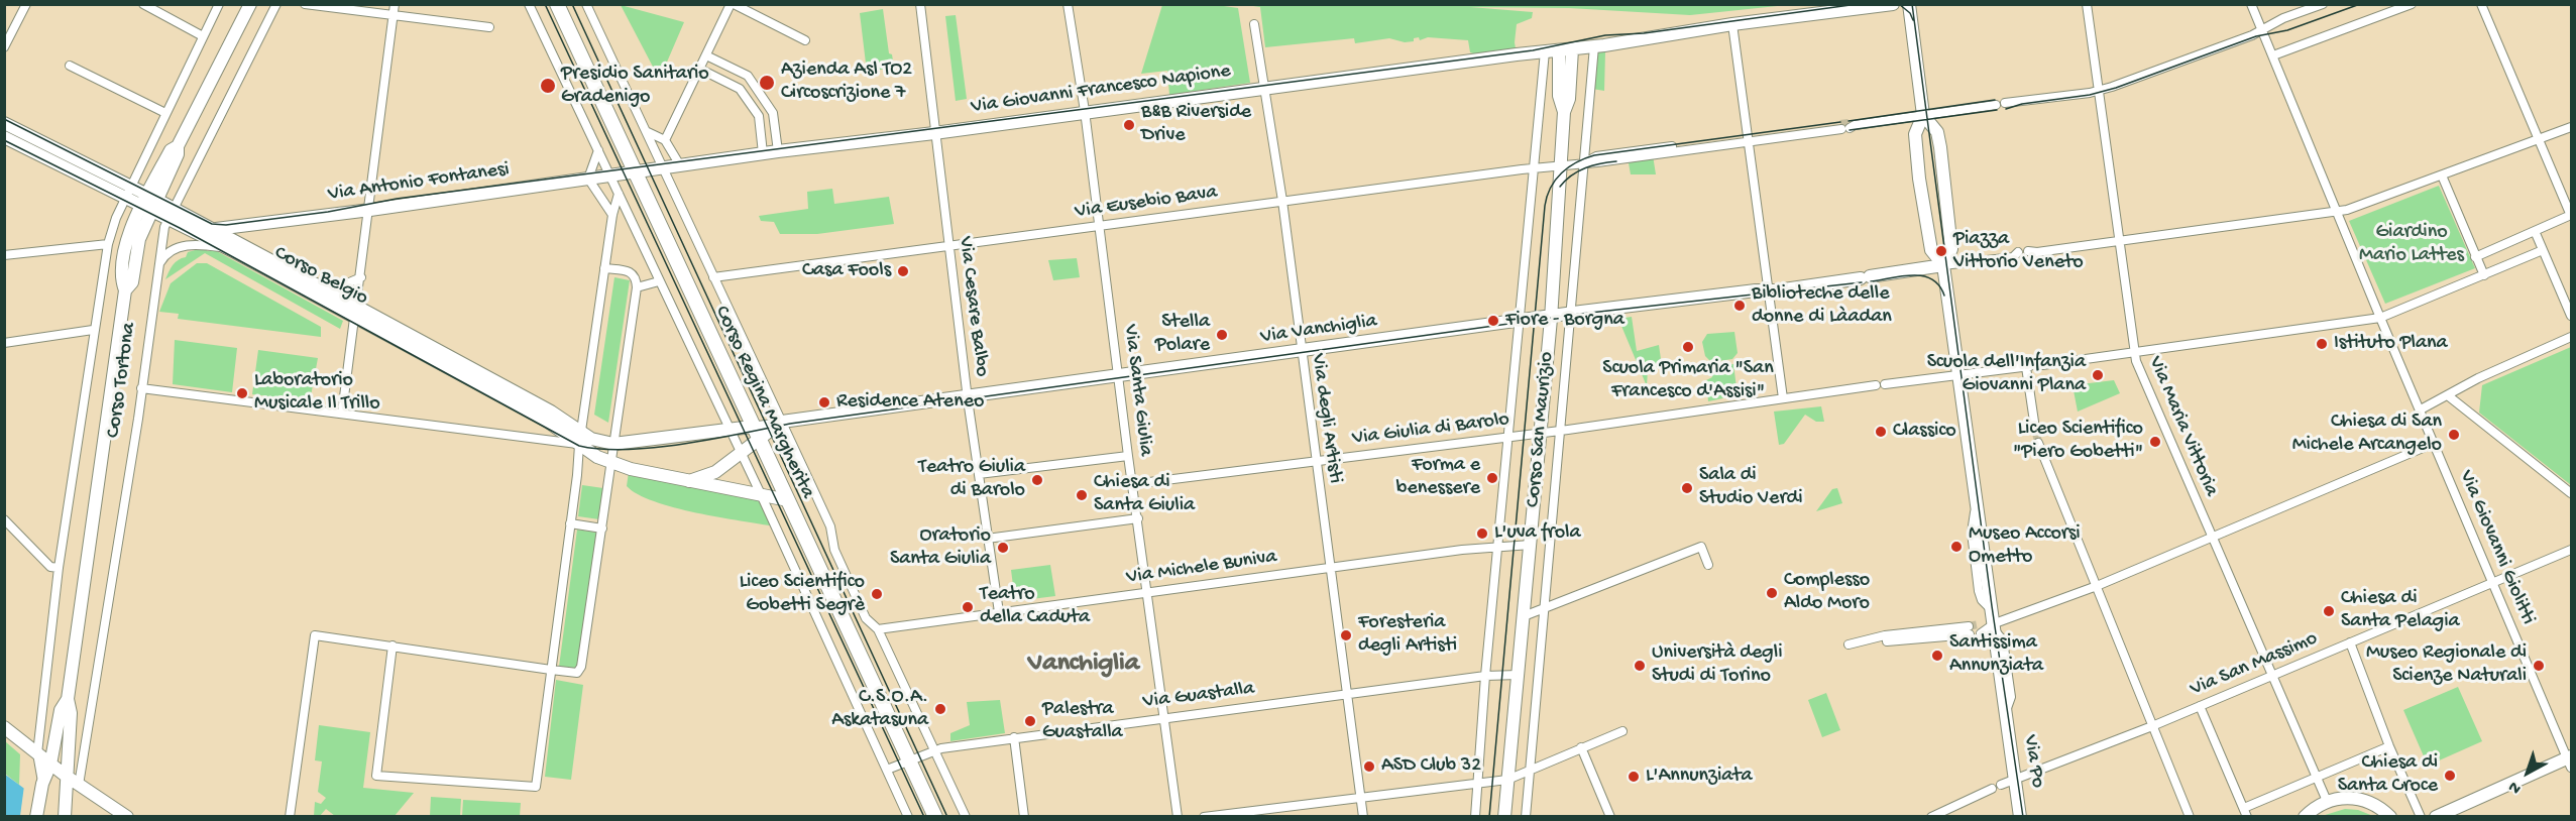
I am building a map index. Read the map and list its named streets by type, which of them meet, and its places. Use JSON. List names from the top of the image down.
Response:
{
  "streets": {
    "main road": ["Corso Regina Margherita"],
    "street": [
      "Via Giovanni Francesco Napione",
      "Via Antonio Fontanesi",
      "Via Eusebio Bava",
      "Corso Belgio",
      "Via Cesare Balbo",
      "Via Vanchiglia",
      "Corso Tortona",
      "Via Santa Giulia",
      "Via degli Artisti",
      "Via Maria Vittoria",
      "Via Giulia di Barolo",
      "Corso San Maurizio",
      "Via Giovanni Giolitti",
      "Via Michele Buniva",
      "Via San Massimo",
      "Via Guastalla",
      "Via Po"
    ]
  },
  "crossings": [
    ["Via Giovanni Francesco Napione", "Via Antonio Fontanesi"],
    ["Via Giovanni Francesco Napione", "Via Cesare Balbo"],
    ["Via Giovanni Francesco Napione", "Via Santa Giulia"],
    ["Via Giovanni Francesco Napione", "Corso Regina Margherita"],
    ["Via Giovanni Francesco Napione", "Via degli Artisti"],
    ["Via Giovanni Francesco Napione", "Corso San Maurizio"],
    ["Via Antonio Fontanesi", "Corso Belgio"],
    ["Via Antonio Fontanesi", "Corso Regina Margherita"],
    ["Via Eusebio Bava", "Via Cesare Balbo"],
    ["Via Eusebio Bava", "Via Santa Giulia"],
    ["Via Eusebio Bava", "Corso Regina Margherita"],
    ["Via Eusebio Bava", "Via degli Artisti"],
    ["Via Eusebio Bava", "Corso San Maurizio"],
    ["Corso Belgio", "Corso Tortona"],
    ["Corso Belgio", "Corso Regina Margherita"],
    ["Via Cesare Balbo", "Via Vanchiglia"],
    ["Via Cesare Balbo", "Via Michele Buniva"],
    ["Via Vanchiglia", "Via Santa Giulia"],
    ["Via Vanchiglia", "Corso Regina Margherita"],
    ["Via Vanchiglia", "Via degli Artisti"],
    ["Via Vanchiglia", "Corso San Maurizio"],
    ["Via Santa Giulia", "Via Giulia di Barolo"],
    ["Via Santa Giulia", "Via Michele Buniva"],
    ["Via Santa Giulia", "Via Guastalla"],
    ["Corso Regina Margherita", "Via Michele Buniva"],
    ["Corso Regina Margherita", "Via Guastalla"],
    ["Via degli Artisti", "Via Giulia di Barolo"],
    ["Via degli Artisti", "Via Michele Buniva"],
    ["Via degli Artisti", "Via Guastalla"],
    ["Via Maria Vittoria", "Via San Massimo"],
    ["Via Giulia di Barolo", "Corso San Maurizio"],
    ["Via Giulia di Barolo", "Via Po"],
    ["Corso San Maurizio", "Via Michele Buniva"],
    ["Corso San Maurizio", "Via Guastalla"],
    ["Via Giovanni Giolitti", "Via San Massimo"],
    ["Via San Massimo", "Via Po"]
  ],
  "districts": ["Vanchiglia"],
  "parks": ["Giardino Mario Lattes"],
  "places": [
    "Azienda Asl TO2 Circoscrizione 7",
    "Presidio Sanitario Gradenigo",
    "B&B Riverside Drive",
    "Piazza Vittorio Veneto",
    "Casa Fools",
    "Biblioteche delle donne di Làadan",
    "Fiore - Borgna",
    "Stella Polare",
    "Istituto Plana",
    "Scuola Primaria \"San Francesco d'Assisi\"",
    "Scuola dell'Infanzia Giovanni Plana",
    "Laboratorio Musicale Il Trillo",
    "Residence Ateneo",
    "Classico",
    "Chiesa di San Michele Arcangelo",
    "Liceo Scientifico \"Piero Gobetti\"",
    "Forma e benessere",
    "Teatro Giulia di Barolo",
    "Sala di Studio Verdi",
    "Chiesa di Santa Giulia",
    "L'uva frola",
    "Museo Accorsi Ometto",
    "Oratorio Santa Giulia",
    "Complesso Aldo Moro",
    "Liceo Scientifico Gobetti Segrè",
    "Teatro della Caduta",
    "Chiesa di Santa Pelagia",
    "Foresteria degli Artisti",
    "Santissima Annunziata",
    "Università degli Studi di Torino",
    "Museo Regionale di Scienze Naturali",
    "C.S.O.A. Askatasuna",
    "Palestra Guastalla",
    "ASD Club 32",
    "Chiesa di Santa Croce",
    "L'Annunziata"
  ],
  "north": "bottom left"
}
